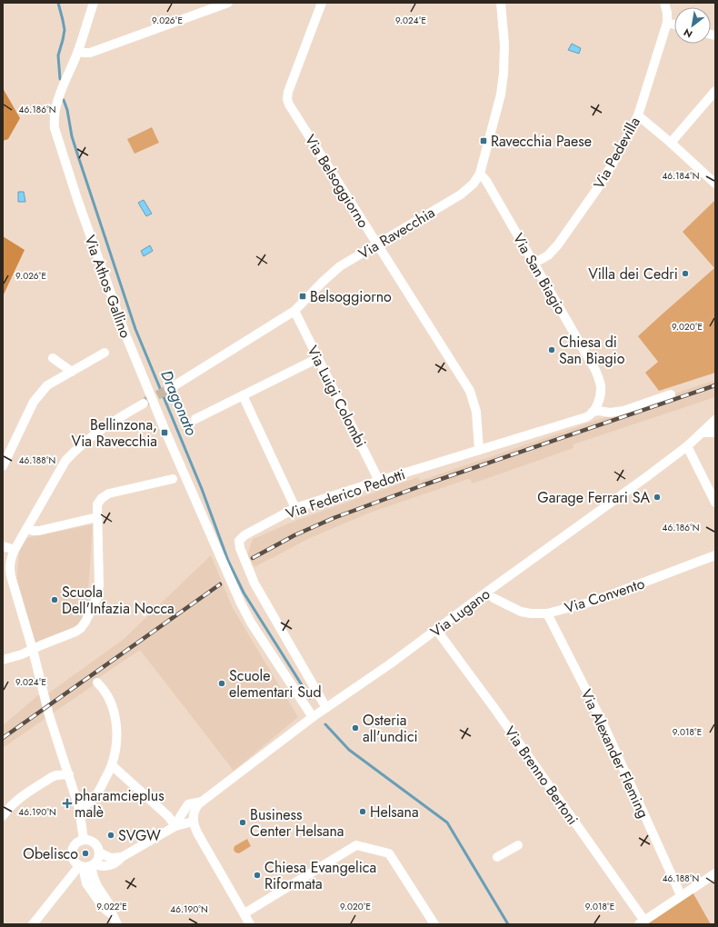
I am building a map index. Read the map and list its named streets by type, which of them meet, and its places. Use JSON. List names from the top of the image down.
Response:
{
  "streets": {
    "street": [
      "Via Pedevilla",
      "Via Belsoggiorno",
      "Via Ravecchia",
      "Via San Biagio",
      "Via Athos Gallino",
      "Via Luigi Colombi",
      "Via Federico Pedotti",
      "Via Convento",
      "Via Lugano",
      "Via Alexander Fleming",
      "Via Brenno Bertoni"
    ]
  },
  "crossings": [
    ["Via Pedevilla", "Via San Biagio"],
    ["Via Belsoggiorno", "Via Ravecchia"],
    ["Via Belsoggiorno", "Via Federico Pedotti"],
    ["Via Ravecchia", "Via San Biagio"],
    ["Via Ravecchia", "Via Luigi Colombi"],
    ["Via San Biagio", "Via Federico Pedotti"],
    ["Via Athos Gallino", "Via Lugano"],
    ["Via Luigi Colombi", "Via Federico Pedotti"],
    ["Via Federico Pedotti", "Via Lugano"],
    ["Via Convento", "Via Alexander Fleming"],
    ["Via Lugano", "Via Brenno Bertoni"]
  ],
  "water": ["Dragonato"],
  "places": {
    "transit": ["Ravecchia Paese", "Belsoggiorno", "Bellinzona, Via Ravecchia"],
    "other": [
      "Villa dei Cedri",
      "Chiesa di San Biagio",
      "Garage Ferrari SA",
      "Scuola Dell'Infazia Nocca",
      "Scuole elementari Sud",
      "Osteria all'undici",
      "Helsana",
      "Business Center Helsana",
      "SVGW",
      "Obelisco",
      "Chiesa Evangelica Riformata"
    ],
    "health": ["pharamcieplus malè"]
  },
  "north": "bottom left",
  "coordinates": [
    "9.026°E",
    "9.024°E",
    "46.186°N",
    "46.184°N",
    "9.020°E",
    "46.188°N",
    "9.018°E",
    "46.190°N",
    "9.022°E"
  ]
}
